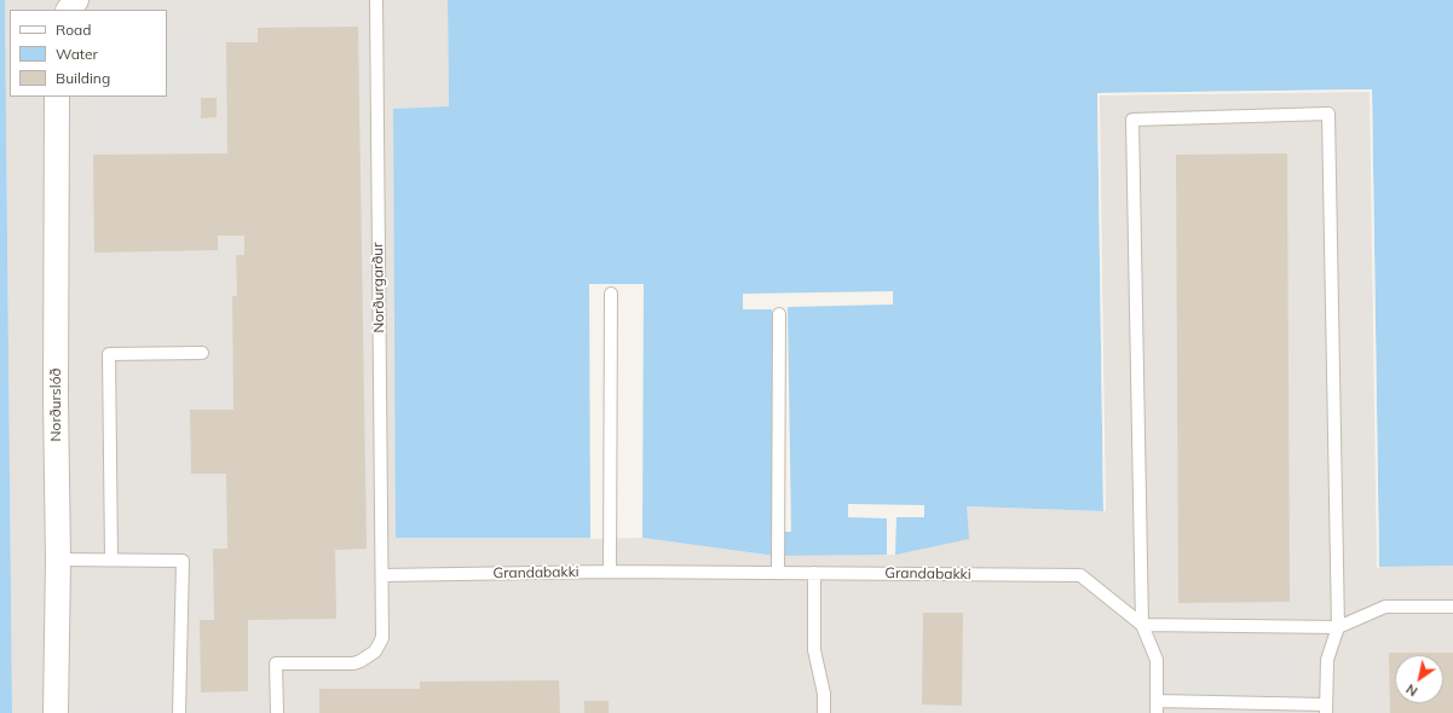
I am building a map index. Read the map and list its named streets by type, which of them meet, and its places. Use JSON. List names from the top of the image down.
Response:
{
  "streets": {
    "street": ["Norðurslóð"],
    "lane": ["Norðurgarður", "Grandabakki"]
  },
  "crossings": [
    ["Norðurgarður", "Grandabakki"]
  ],
  "legend": ["Road", "Water", "Building"],
  "north": "bottom left"
}
